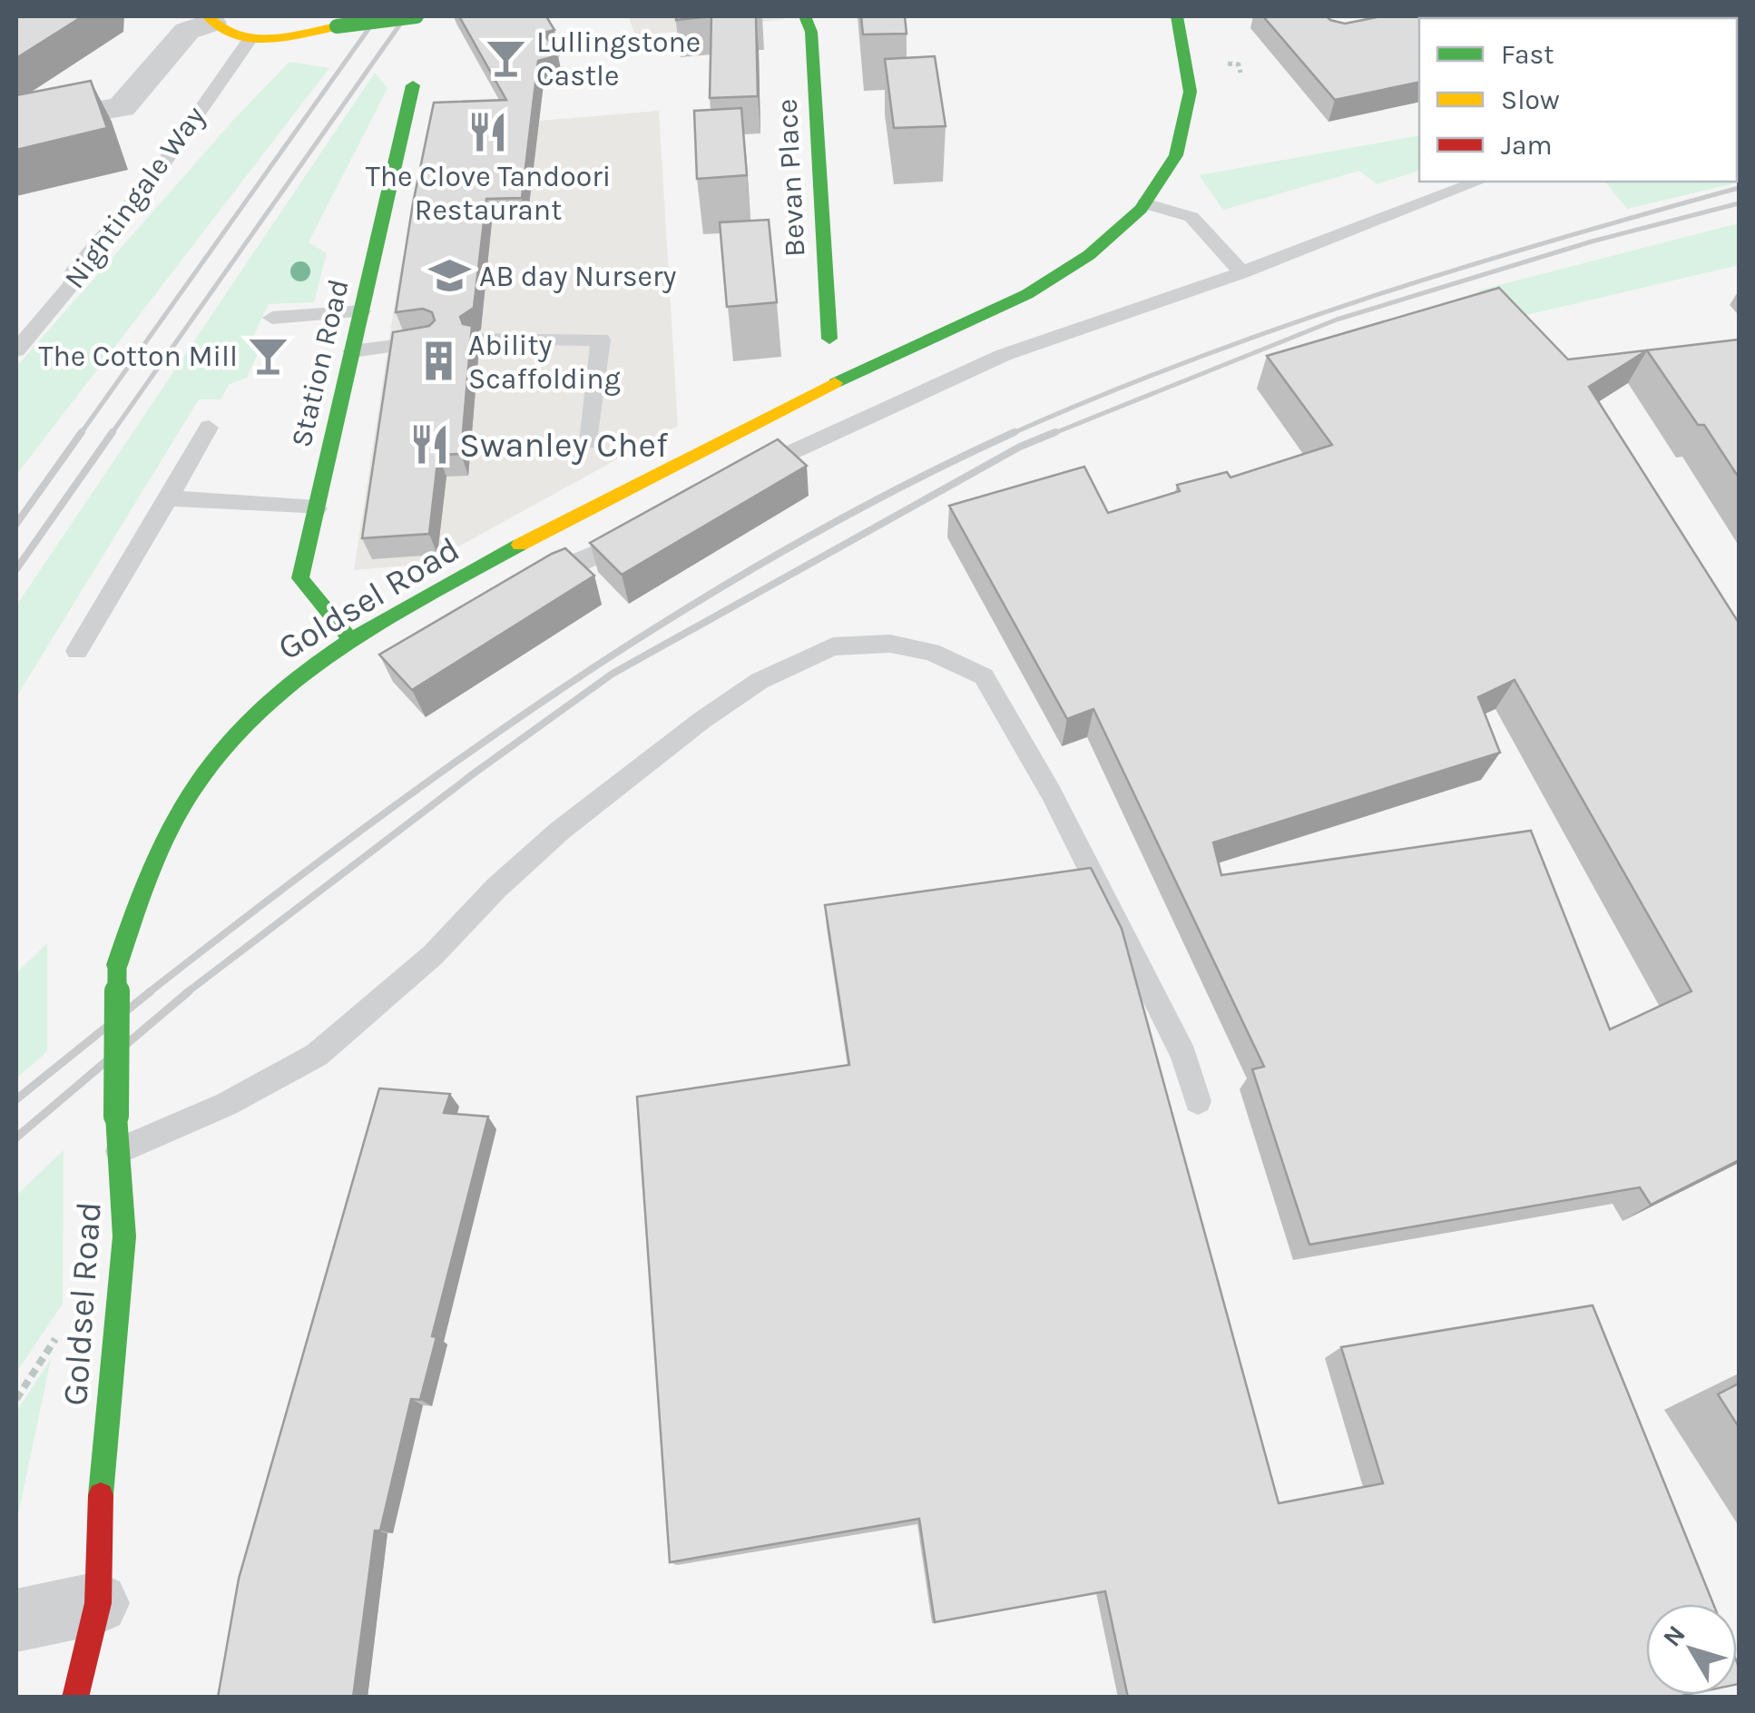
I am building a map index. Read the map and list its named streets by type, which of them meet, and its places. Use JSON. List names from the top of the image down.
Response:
{
  "streets": {
    "main road": ["Bevan Place", "Station Road", "Goldsel Road"],
    "lane": ["Nightingale Way"]
  },
  "crossings": [
    ["Station Road", "Goldsel Road"]
  ],
  "places": {
    "bar": ["Lullingstone Castle", "The Cotton Mill"],
    "restaurant": ["The Clove Tandoori Restaurant", "Swanley Chef"],
    "school or university": ["AB day Nursery"],
    "building": ["Ability Scaffolding"]
  },
  "legend": ["Fast", "Slow", "Jam"],
  "north": "top left"
}
